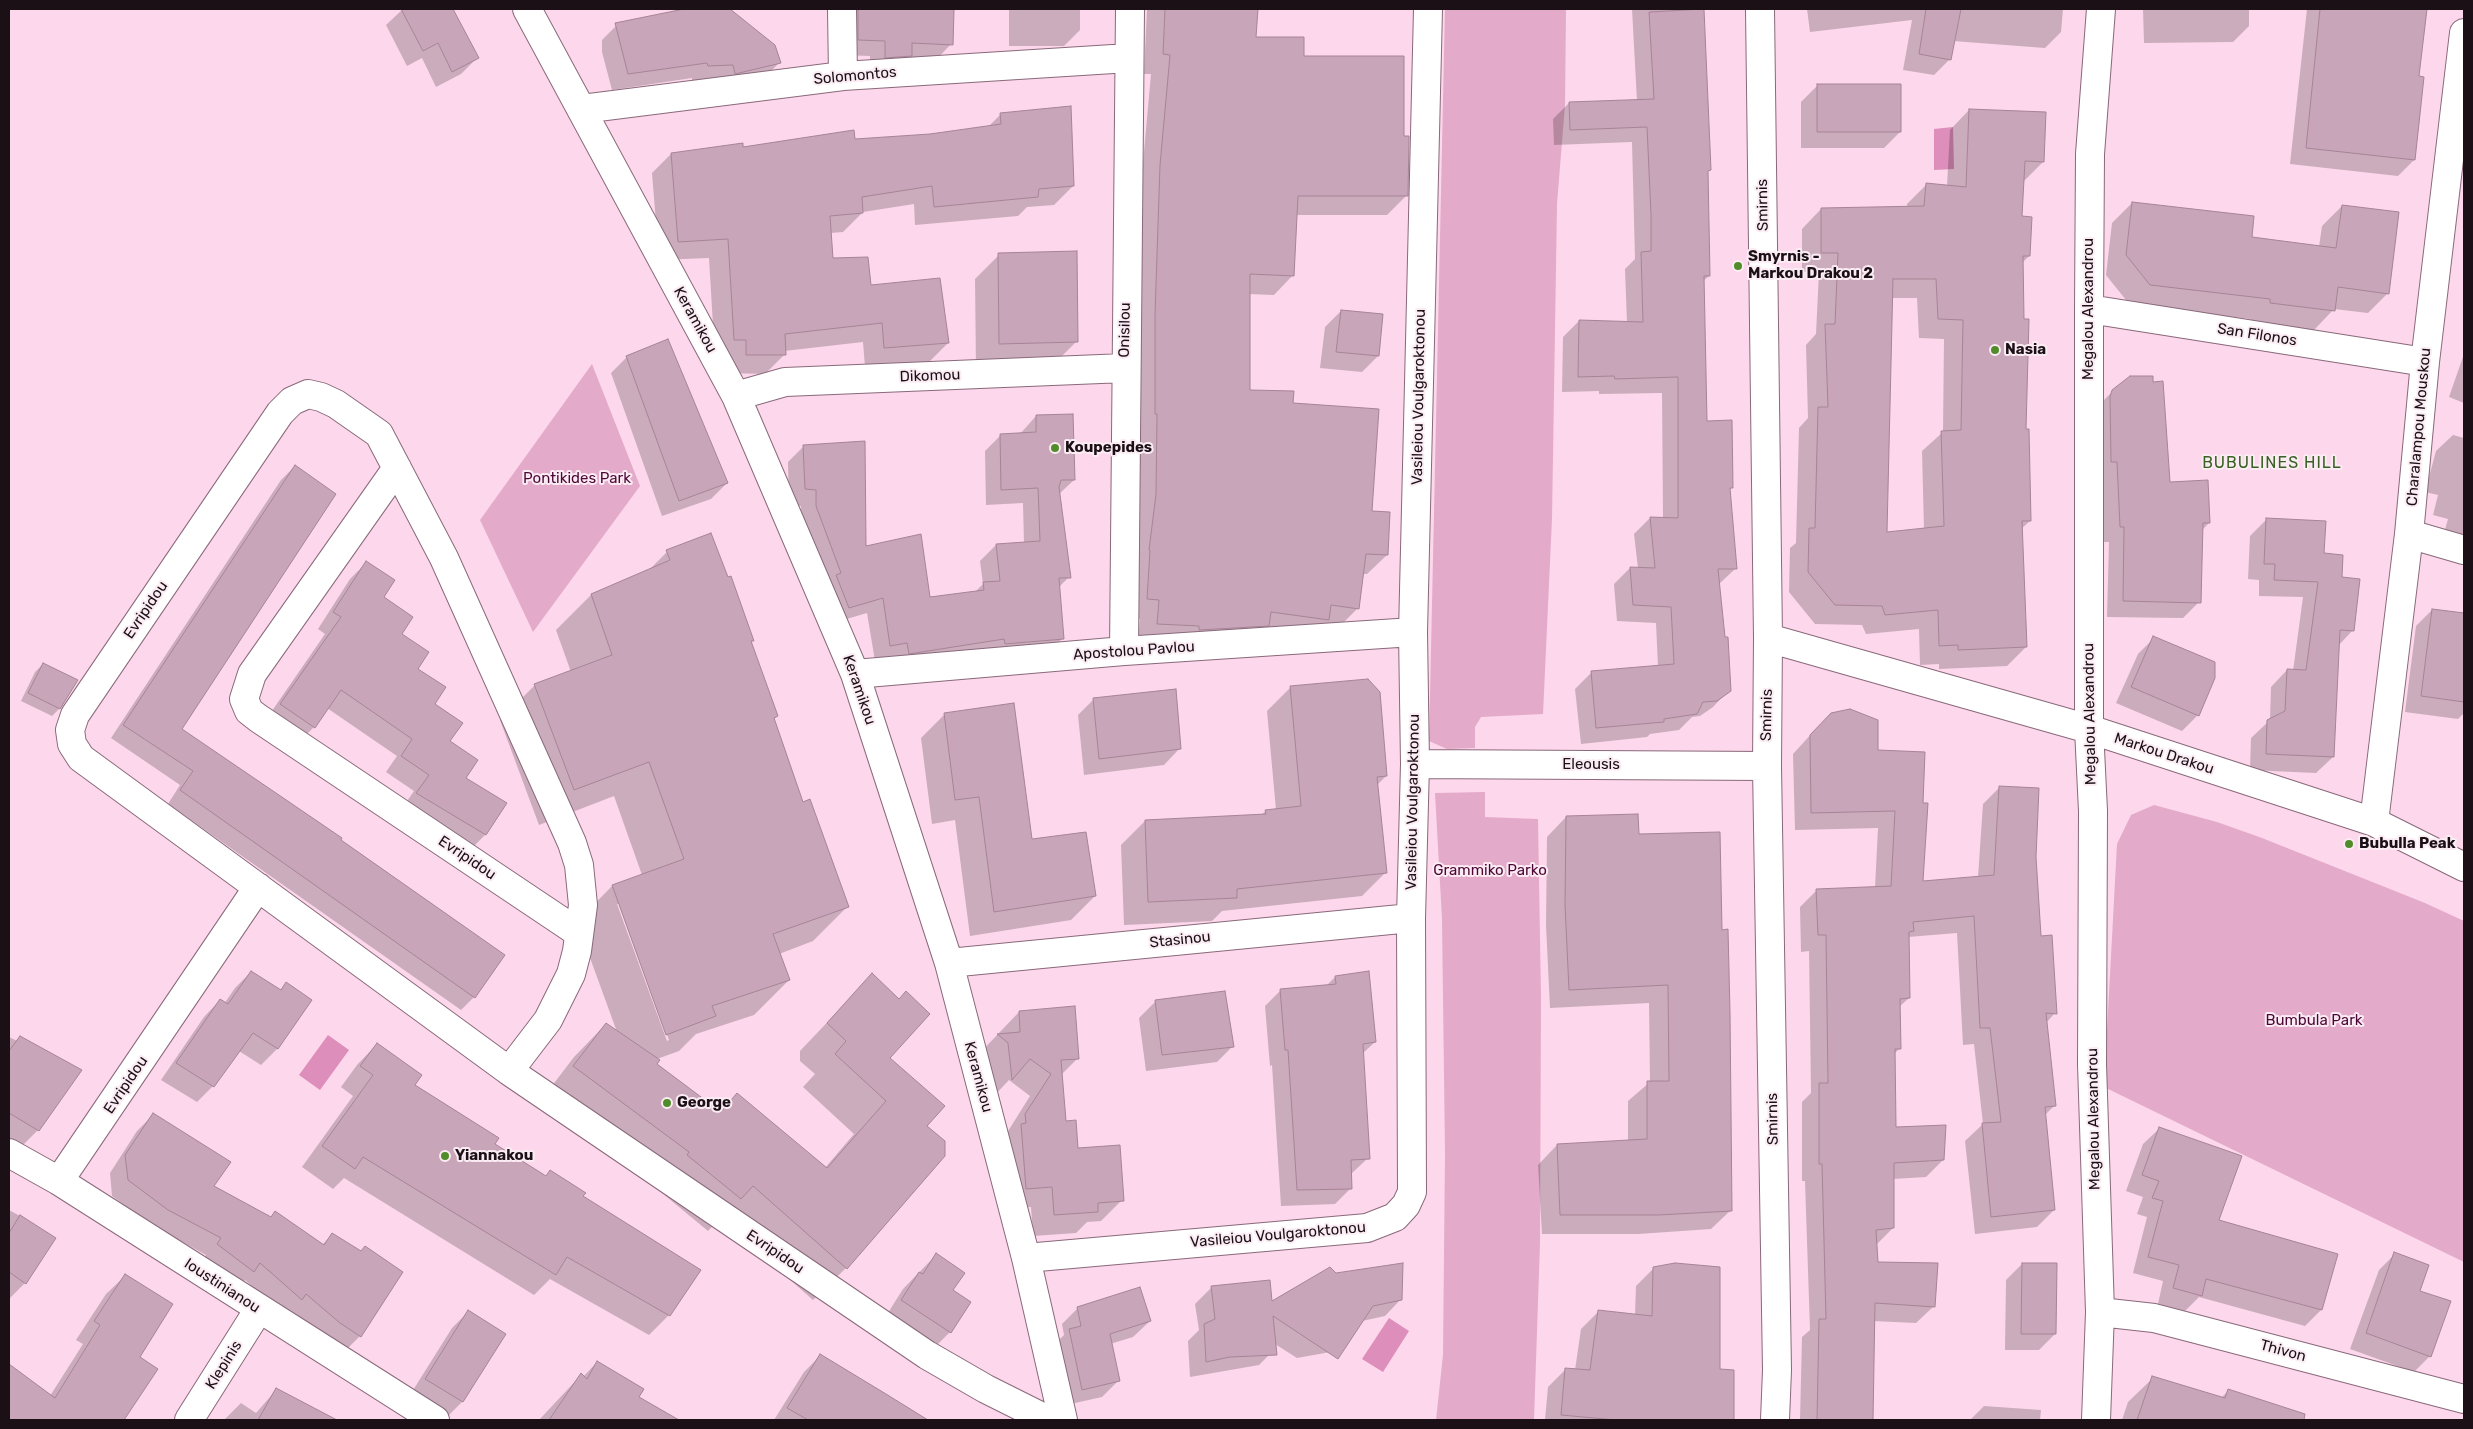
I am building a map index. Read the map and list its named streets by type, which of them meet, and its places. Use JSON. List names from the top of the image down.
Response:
{
  "streets": {
    "street": [
      "Solomontos",
      "Smirnis",
      "Megalou Alexandrou",
      "Keramikou",
      "Onisilou",
      "San Filonos",
      "Dikomou",
      "Vasileiou Voulgaroktonou",
      "Charalampou Mouskou",
      "Evripidou",
      "Apostolou Pavlou",
      "Markou Drakou",
      "Eleousis",
      "Stasinou",
      "Ioustinianou",
      "Thivon",
      "Klepinis"
    ]
  },
  "crossings": [
    ["Solomontos", "Keramikou"],
    ["Solomontos", "Onisilou"],
    ["Smirnis", "Markou Drakou"],
    ["Smirnis", "Eleousis"],
    ["Megalou Alexandrou", "San Filonos"],
    ["Megalou Alexandrou", "Markou Drakou"],
    ["Megalou Alexandrou", "Thivon"],
    ["Keramikou", "Dikomou"],
    ["Keramikou", "Vasileiou Voulgaroktonou"],
    ["Keramikou", "Apostolou Pavlou"],
    ["Keramikou", "Stasinou"],
    ["Onisilou", "Dikomou"],
    ["Onisilou", "Apostolou Pavlou"],
    ["San Filonos", "Charalampou Mouskou"],
    ["Vasileiou Voulgaroktonou", "Apostolou Pavlou"],
    ["Vasileiou Voulgaroktonou", "Eleousis"],
    ["Vasileiou Voulgaroktonou", "Stasinou"],
    ["Charalampou Mouskou", "Markou Drakou"],
    ["Evripidou", "Ioustinianou"],
    ["Ioustinianou", "Klepinis"]
  ],
  "districts": ["BUBULINES HILL"],
  "parks": ["Pontikides Park", "Grammiko Parko", "Bumbula Park"],
  "places": [
    "Smyrnis - Markou Drakou 2",
    "Nasia",
    "Koupepides",
    "Bubulla Peak",
    "George",
    "Yiannakou"
  ]
}
